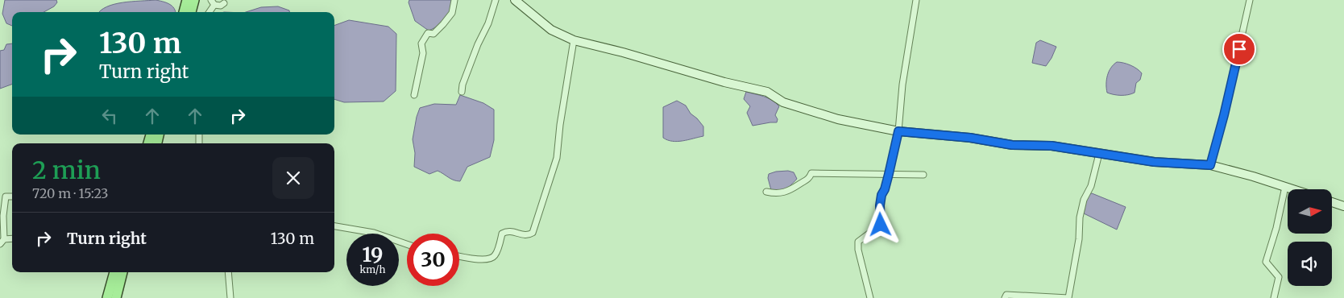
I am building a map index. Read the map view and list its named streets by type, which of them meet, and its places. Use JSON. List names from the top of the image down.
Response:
{
  "north": "right",
  "page": {
    "turn": ["130 m", "Turn right"],
    "heading": ["2 min", "720 m · 15:23"],
    "list": [
      {
        "name": "Turn right",
        "value": "130 m"
      }
    ],
    "speed": "19 km/h",
    "limit": "30"
  }
}
